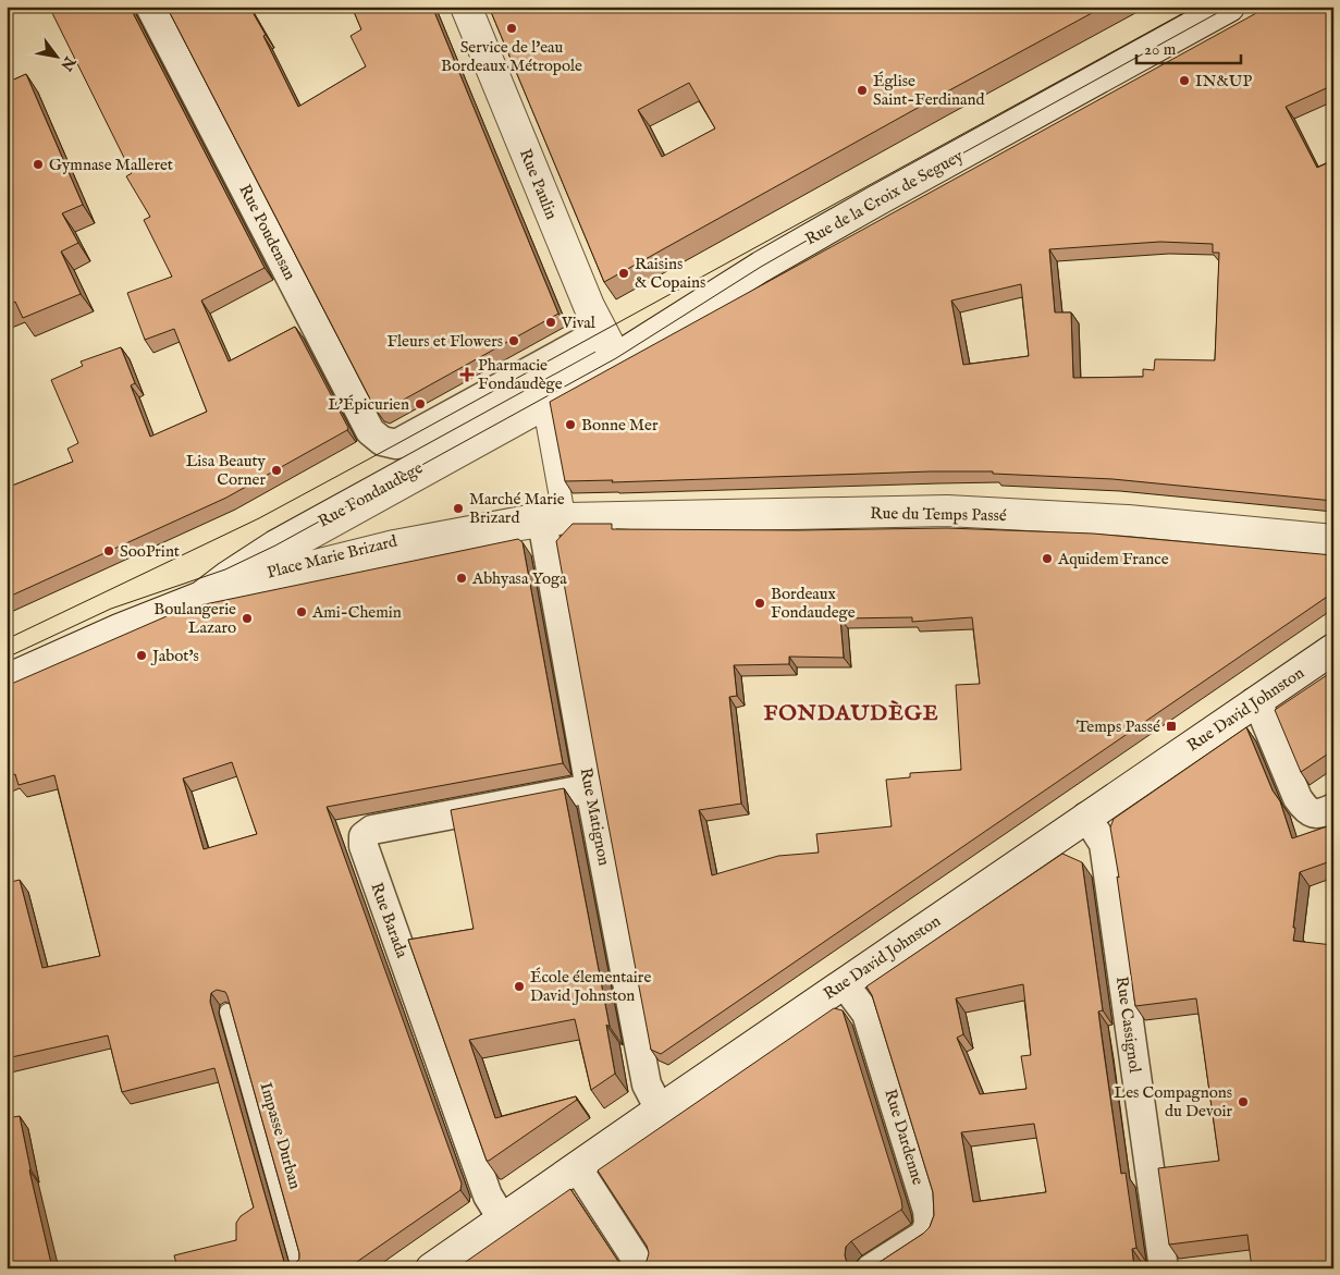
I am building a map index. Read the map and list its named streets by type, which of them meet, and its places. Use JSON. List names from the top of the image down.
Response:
{
  "streets": {
    "main road": [
      "Rue Paulin",
      "Rue de la Croix de Seguey",
      "Rue Fondaudège",
      "Rue du Temps Passé",
      "Rue David Johnston"
    ],
    "street": [
      "Rue Poudensan",
      "Place Marie Brizard",
      "Rue Matignon",
      "Rue Barada",
      "Rue Cassignol",
      "Rue Dardenne"
    ],
    "lane": ["Impasse Durban"]
  },
  "crossings": [
    ["Rue Paulin", "Rue de la Croix de Seguey"],
    ["Rue Paulin", "Rue Fondaudège"],
    ["Rue de la Croix de Seguey", "Rue Fondaudège"],
    ["Rue Poudensan", "Rue Fondaudège"],
    ["Rue Fondaudège", "Rue du Temps Passé"],
    ["Rue Fondaudège", "Place Marie Brizard"],
    ["Rue Fondaudège", "Rue Matignon"],
    ["Rue du Temps Passé", "Place Marie Brizard"],
    ["Rue du Temps Passé", "Rue Matignon"],
    ["Place Marie Brizard", "Rue Matignon"],
    ["Rue David Johnston", "Rue Matignon"],
    ["Rue David Johnston", "Rue Barada"],
    ["Rue David Johnston", "Rue Cassignol"],
    ["Rue David Johnston", "Rue Dardenne"],
    ["Rue Matignon", "Rue Barada"]
  ],
  "districts": ["FONDAUDÈGE"],
  "places": {
    "other": [
      "Service de l'eau Bordeaux Métropole",
      "IN&UP",
      "Église Saint-Ferdinand",
      "Gymnase Malleret",
      "Raisins & Copains",
      "Vival",
      "Fleurs et Flowers",
      "L'Épicurien",
      "Bonne Mer",
      "Lisa Beauty Corner",
      "Marché Marie Brizard",
      "SooPrint",
      "Aquidem France",
      "Abhyasa Yoga",
      "Bordeaux Fondaudege",
      "Ami-Chemin",
      "Boulangerie Lazaro",
      "Jabot's",
      "École élementaire David Johnston",
      "Les Compagnons du Devoir"
    ],
    "health": ["Pharmacie Fondaudège"],
    "transit": ["Temps Passé"]
  },
  "scale_bar": "20 m",
  "north": "bottom right"
}
